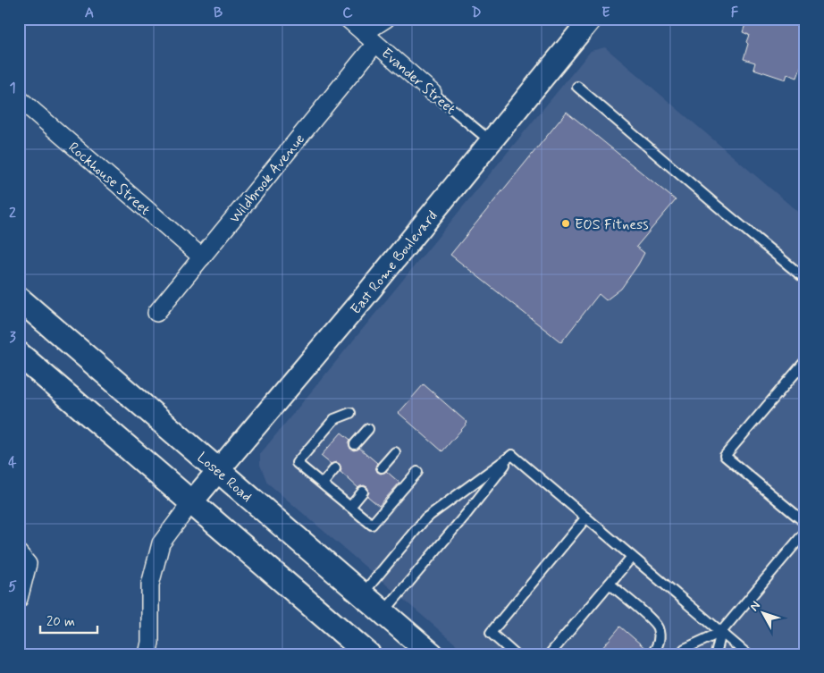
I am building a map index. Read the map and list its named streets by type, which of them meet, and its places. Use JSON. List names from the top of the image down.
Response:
{
  "streets": {
    "main road": ["Losee Road"],
    "street": [
      "Evander Street",
      "Rockhouse Street",
      "Wildbrook Avenue",
      "East Rome Boulevard"
    ]
  },
  "crossings": [
    ["Evander Street", "Wildbrook Avenue"],
    ["Evander Street", "East Rome Boulevard"],
    ["Rockhouse Street", "Wildbrook Avenue"],
    ["East Rome Boulevard", "Losee Road"]
  ],
  "places": ["EOS Fitness"],
  "scale_bar": "20 m",
  "north": "top left",
  "grid": {
    "columns": [
      "A",
      "B",
      "C",
      "D",
      "E",
      "F"
    ],
    "rows": [
      "1",
      "2",
      "3",
      "4",
      "5"
    ]
  }
}
